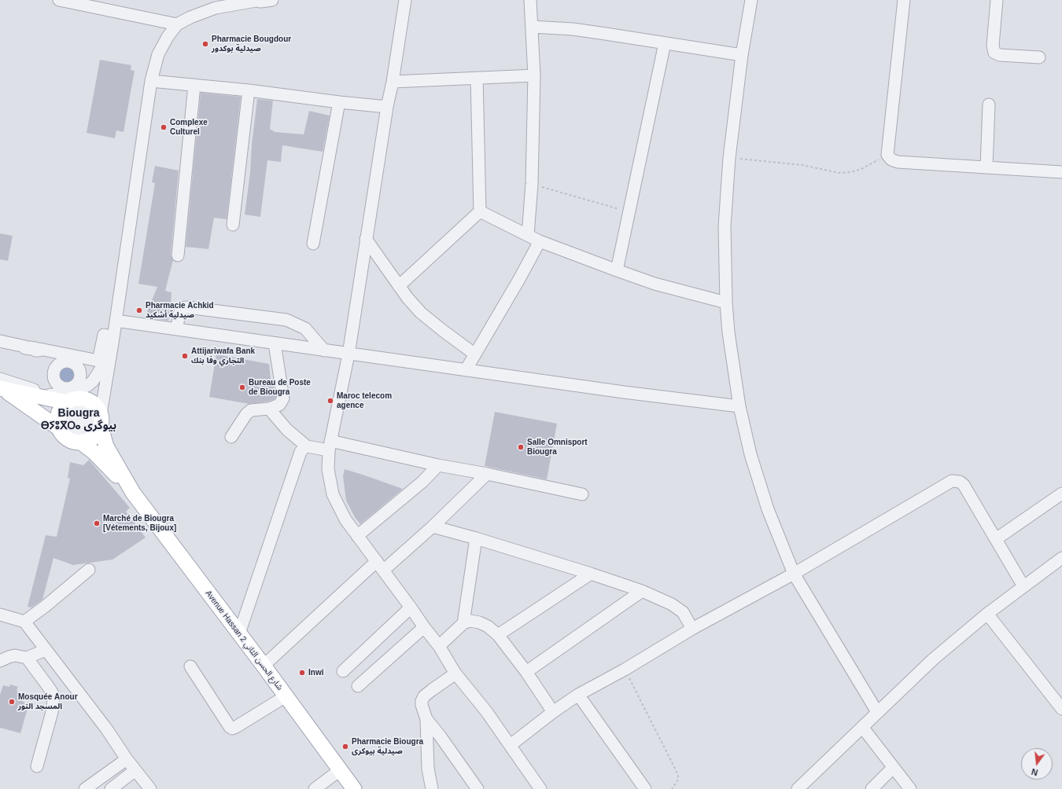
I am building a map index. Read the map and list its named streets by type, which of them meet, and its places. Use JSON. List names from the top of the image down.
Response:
{
  "streets": {
    "main road": ["Avenue Hassan 2 شارع الحسن الثاني"]
  },
  "districts": ["Biougra ⴱⵢⵓⴳⵔⴰ بيوگرى"],
  "places": [
    "Pharmacie Bougdour صيدلية بوكدور",
    "Complexe Culturel",
    "Pharmacie Achkid صيدلية أشكيد",
    "Attijariwafa Bank التجاري وفا بنك",
    "Bureau de Poste de Biougra",
    "Maroc telecom agence",
    "Salle Omnisport Biougra",
    "Marché de Biougra [Vétements, Bijoux]",
    "Inwi",
    "Mosquée Anour المسجد النور",
    "Pharmacie Biougra صيدلية بيوكرى"
  ],
  "north": "bottom"
}
